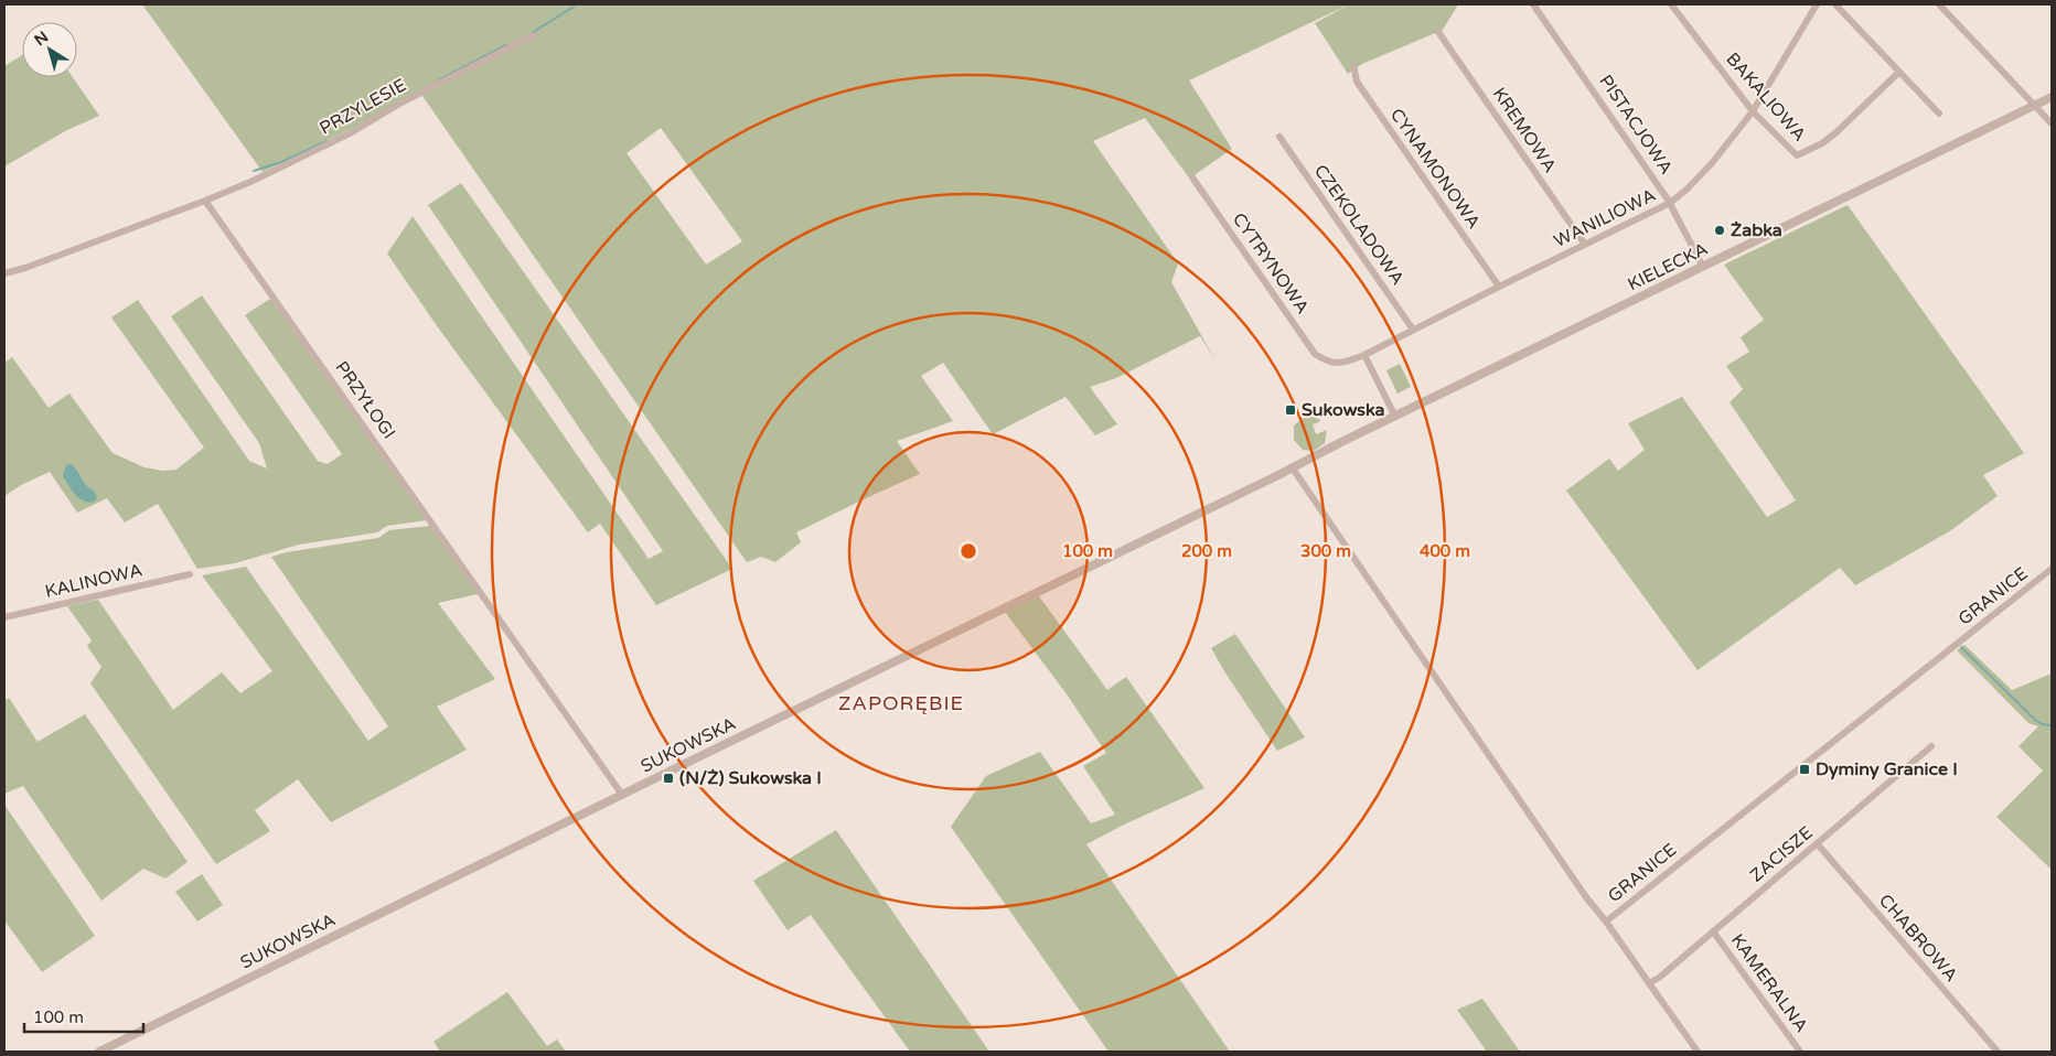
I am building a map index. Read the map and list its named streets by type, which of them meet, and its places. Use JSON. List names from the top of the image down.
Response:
{
  "streets": {
    "street": [
      "BAKALIOWA",
      "PRZYLESIE",
      "PISTACJOWA",
      "KREMOWA",
      "CYNAMONOWA",
      "WANILIOWA",
      "CZEKOLADOWA",
      "CYTRYNOWA",
      "KIELECKA",
      "PRZYŁOGI",
      "KALINOWA",
      "GRANICE",
      "SUKOWSKA",
      "ZACISZE",
      "CHABROWA",
      "KAMERALNA"
    ]
  },
  "crossings": [
    ["BAKALIOWA", "WANILIOWA"],
    ["PRZYLESIE", "PRZYŁOGI"],
    ["PISTACJOWA", "WANILIOWA"],
    ["PISTACJOWA", "KIELECKA"],
    ["KREMOWA", "WANILIOWA"],
    ["CYNAMONOWA", "WANILIOWA"],
    ["WANILIOWA", "CZEKOLADOWA"],
    ["WANILIOWA", "CYTRYNOWA"],
    ["KIELECKA", "GRANICE"],
    ["KIELECKA", "SUKOWSKA"],
    ["PRZYŁOGI", "SUKOWSKA"],
    ["GRANICE", "SUKOWSKA"],
    ["ZACISZE", "CHABROWA"],
    ["ZACISZE", "KAMERALNA"]
  ],
  "districts": ["ZAPORĘBIE"],
  "places": {
    "other": ["Żabka"],
    "transit": ["Sukowska", "Dyminy Granice I", "(N/Ż) Sukowska I"]
  },
  "scale_bar": "100 m",
  "north": "top left",
  "rings": [
    "100 m",
    "200 m",
    "300 m",
    "400 m"
  ]
}
